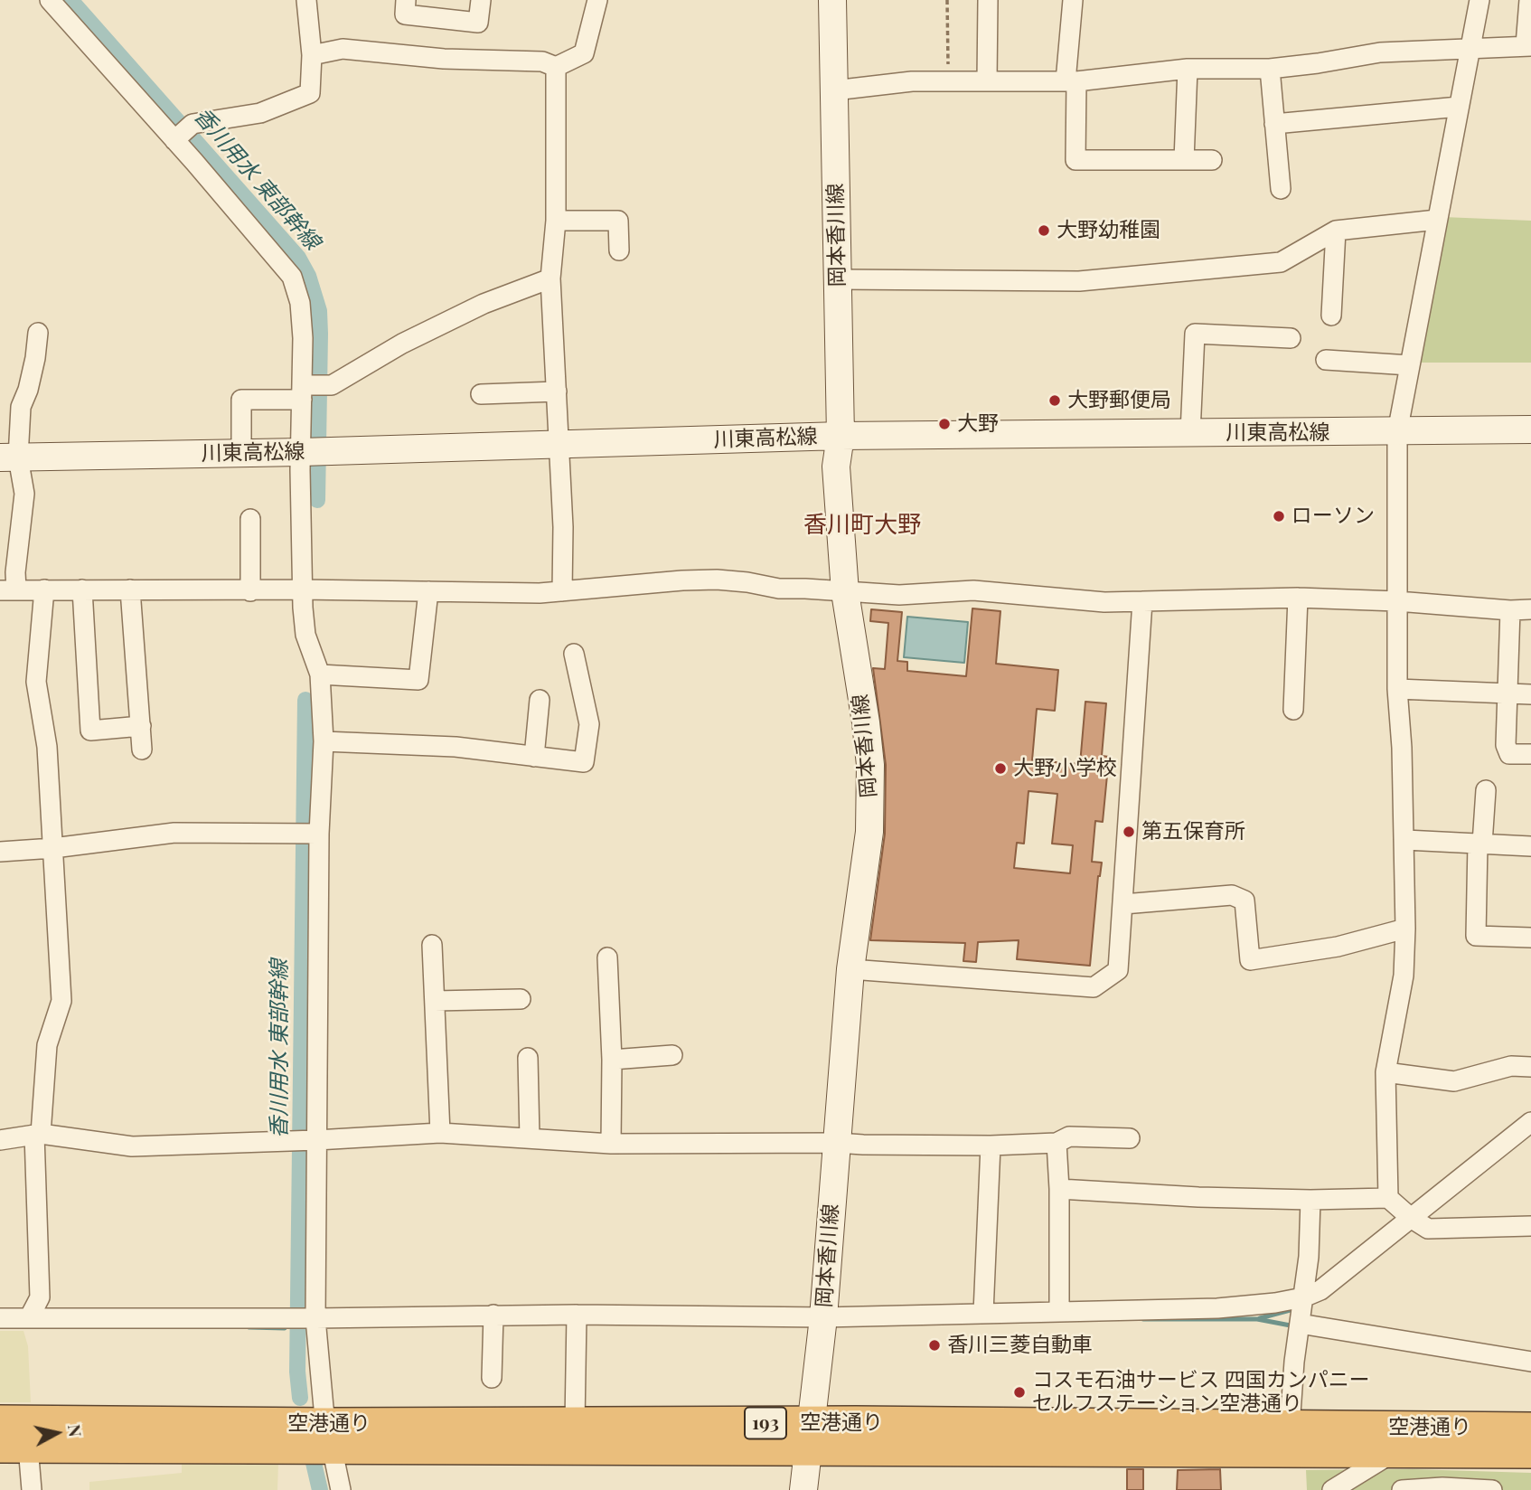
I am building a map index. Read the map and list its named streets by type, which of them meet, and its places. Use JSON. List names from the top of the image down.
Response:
{
  "streets": {
    "highway": ["193", "空港通り"],
    "main road": ["岡本香川線", "川東高松線"]
  },
  "crossings": [
    ["岡本香川線", "川東高松線"],
    ["岡本香川線", "空港通り"]
  ],
  "districts": ["香川町大野"],
  "water": ["香川用水 東部幹線"],
  "places": [
    "大野幼稚園",
    "大野郵便局",
    "大野",
    "ローソン",
    "大野小学校",
    "第五保育所",
    "香川三菱自動車",
    "コスモ石油サービス 四国カンパニー セルフステーション空港通り"
  ],
  "north": "right"
}
